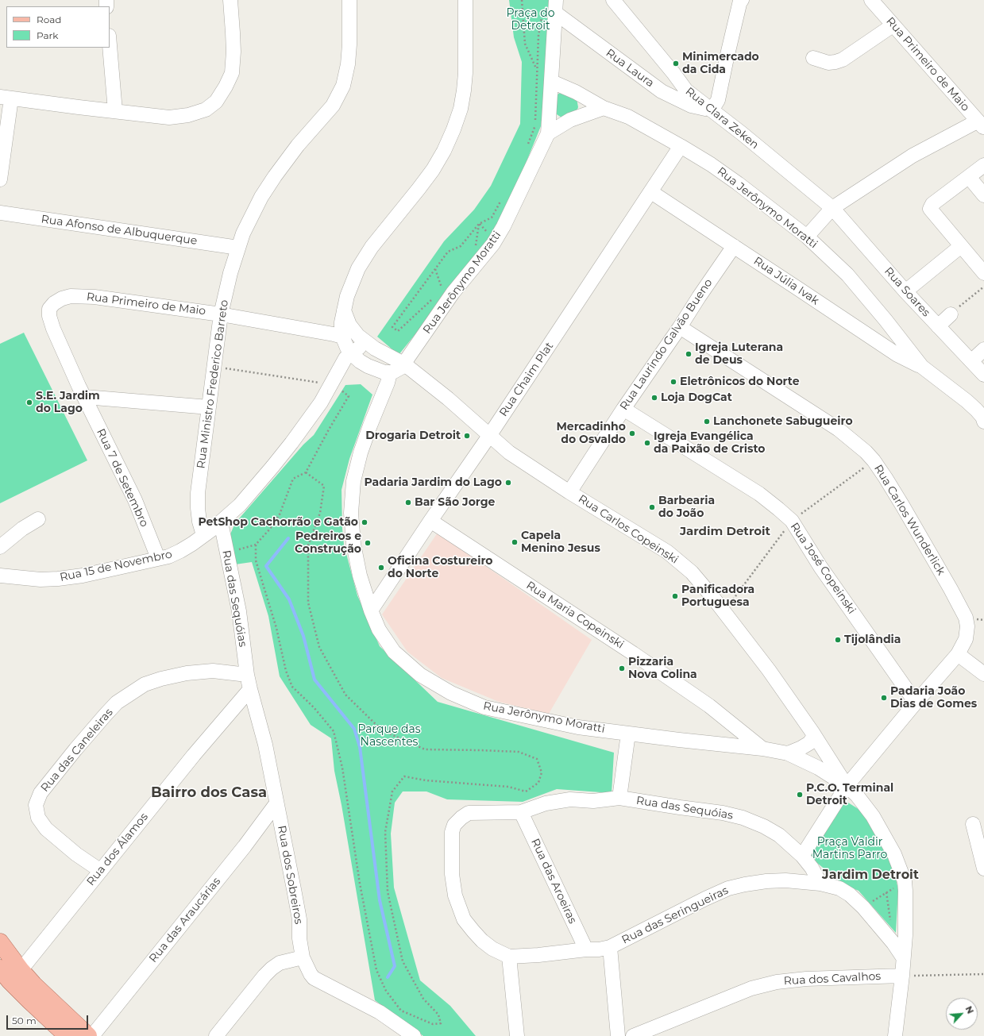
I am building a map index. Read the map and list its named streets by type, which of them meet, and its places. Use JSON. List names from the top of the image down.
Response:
{
  "streets": {
    "street": [
      "Rua Primeiro de Maio",
      "Rua Laura",
      "Rua Clara Zeken",
      "Rua Jerônymo Moratti",
      "Rua Afonso de Albuquerque",
      "Rua Júlia Ivak",
      "Rua Soares",
      "Rua Laurindo Galvão Bueno",
      "Rua Chaim Plat",
      "Rua Ministro Frederico Barreto",
      "Rua 7 de Setembro",
      "Rua Carlos Wunderlick",
      "Rua Carlos Copeinski",
      "Rua 15 de Novembro",
      "Rua José Copeinski",
      "Rua das Sequóias",
      "Rua Maria Copeinski",
      "Rua das Caneleiras",
      "Rua dos Álamos",
      "Rua dos Sobreiros",
      "Rua das Aroeiras",
      "Rua das Seringueiras",
      "Rua das Araucárias",
      "Rua dos Cavalhos"
    ]
  },
  "crossings": [
    ["Rua Primeiro de Maio", "Rua Ministro Frederico Barreto"],
    ["Rua Primeiro de Maio", "Rua 7 de Setembro"],
    ["Rua Laura", "Rua Clara Zeken"],
    ["Rua Clara Zeken", "Rua Soares"],
    ["Rua Jerônymo Moratti", "Rua Júlia Ivak"],
    ["Rua Jerônymo Moratti", "Rua Chaim Plat"],
    ["Rua Jerônymo Moratti", "Rua Carlos Wunderlick"],
    ["Rua Jerônymo Moratti", "Rua Carlos Copeinski"],
    ["Rua Jerônymo Moratti", "Rua Maria Copeinski"],
    ["Rua Afonso de Albuquerque", "Rua Ministro Frederico Barreto"],
    ["Rua Júlia Ivak", "Rua Laurindo Galvão Bueno"],
    ["Rua Júlia Ivak", "Rua Chaim Plat"],
    ["Rua Laurindo Galvão Bueno", "Rua Carlos Wunderlick"],
    ["Rua Laurindo Galvão Bueno", "Rua Carlos Copeinski"],
    ["Rua Laurindo Galvão Bueno", "Rua José Copeinski"],
    ["Rua Chaim Plat", "Rua Carlos Copeinski"],
    ["Rua Chaim Plat", "Rua Maria Copeinski"],
    ["Rua Ministro Frederico Barreto", "Rua 15 de Novembro"],
    ["Rua 7 de Setembro", "Rua 15 de Novembro"],
    ["Rua Carlos Wunderlick", "Rua Carlos Copeinski"],
    ["Rua Carlos Wunderlick", "Rua José Copeinski"],
    ["Rua Carlos Wunderlick", "Rua das Sequóias"],
    ["Rua 15 de Novembro", "Rua das Sequóias"],
    ["Rua das Sequóias", "Rua das Caneleiras"],
    ["Rua das Sequóias", "Rua dos Sobreiros"],
    ["Rua das Sequóias", "Rua das Aroeiras"],
    ["Rua das Sequóias", "Rua das Seringueiras"],
    ["Rua das Caneleiras", "Rua dos Álamos"],
    ["Rua das Caneleiras", "Rua dos Sobreiros"],
    ["Rua dos Álamos", "Rua dos Sobreiros"],
    ["Rua dos Sobreiros", "Rua das Araucárias"],
    ["Rua das Aroeiras", "Rua das Seringueiras"]
  ],
  "districts": ["Jardim Detroit", "Bairro dos Casa", "Jardim Detroit"],
  "parks": ["Praça do Detroit", "Parque das Nascentes", "Praça Valdir Martins Parro"],
  "places": [
    "Minimercado da Cida",
    "Igreja Luterana de Deus",
    "Eletrônicos do Norte",
    "Loja DogCat",
    "S.E. Jardim do Lago",
    "Lanchonete Sabugueiro",
    "Mercadinho do Osvaldo",
    "Drogaria Detroit",
    "Igreja Evangélica da Paixão de Cristo",
    "Padaria Jardim do Lago",
    "Bar São Jorge",
    "Barbearia do João",
    "PetShop Cachorrão e Gatão",
    "Capela Menino Jesus",
    "Pedreiros e Construção",
    "Oficina Costureiro do Norte",
    "Panificadora Portuguesa",
    "Tijolândia",
    "Pizzaria Nova Colina",
    "Padaria João Dias de Gomes",
    "P.C.O. Terminal Detroit"
  ],
  "legend": ["Road", "Park"],
  "scale_bar": "50 m",
  "north": "top right"
}
